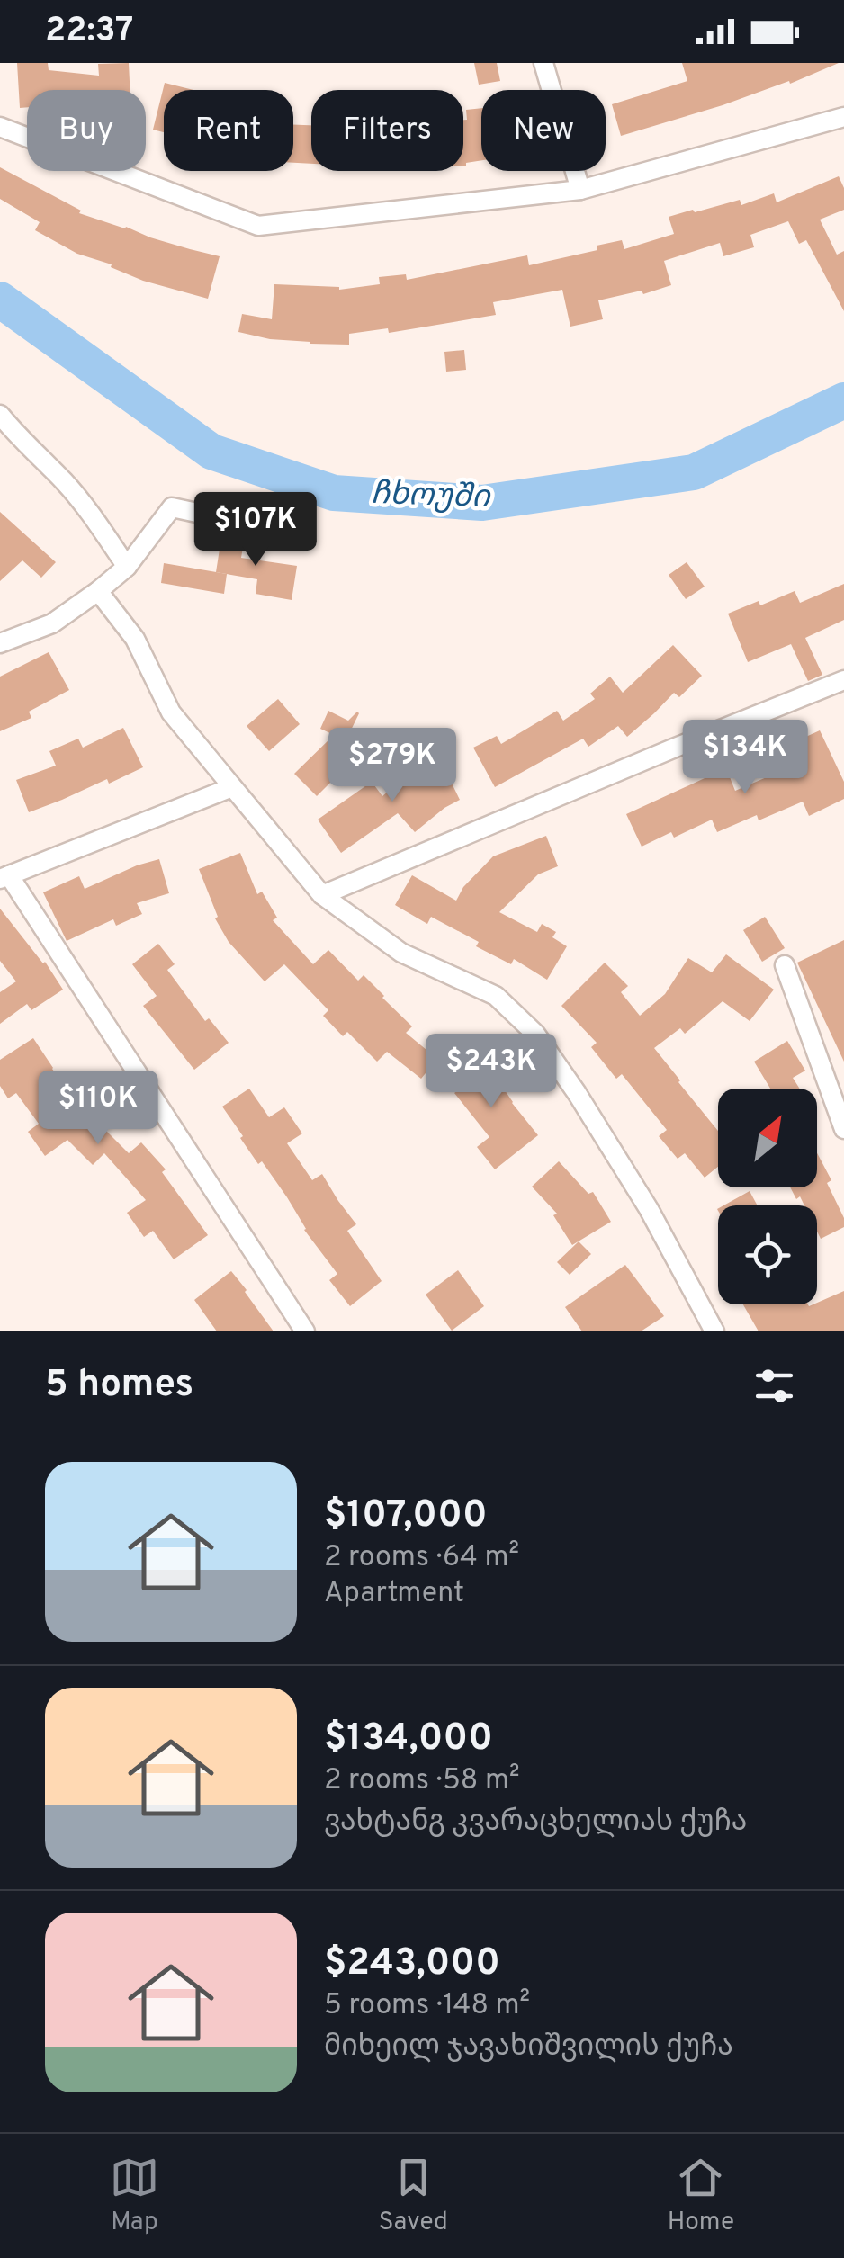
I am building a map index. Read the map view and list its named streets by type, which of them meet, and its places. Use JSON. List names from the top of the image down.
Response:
{
  "water": ["ჩხოუში"],
  "north": "top right",
  "page": {
    "status": "22:37",
    "chip": [
      "Buy",
      "Rent",
      "Filters",
      "New"
    ],
    "price": [
      "$107K",
      "$134K",
      "$279K",
      "$243K",
      "$110K"
    ],
    "heading": "5 homes",
    "list": [
      {
        "name": "$107,000",
        "note": "2 rooms · 64 m² · Apartment"
      },
      {
        "name": "$134,000",
        "note": "2 rooms · 58 m² · ვახტანგ კვარაცხელიას ქუჩა"
      },
      {
        "name": "$243,000",
        "note": "5 rooms · 148 m² · მიხეილ ჯავახიშვილის ქუჩა"
      }
    ],
    "tabs": ["Map", "Saved", "Home"]
  }
}
